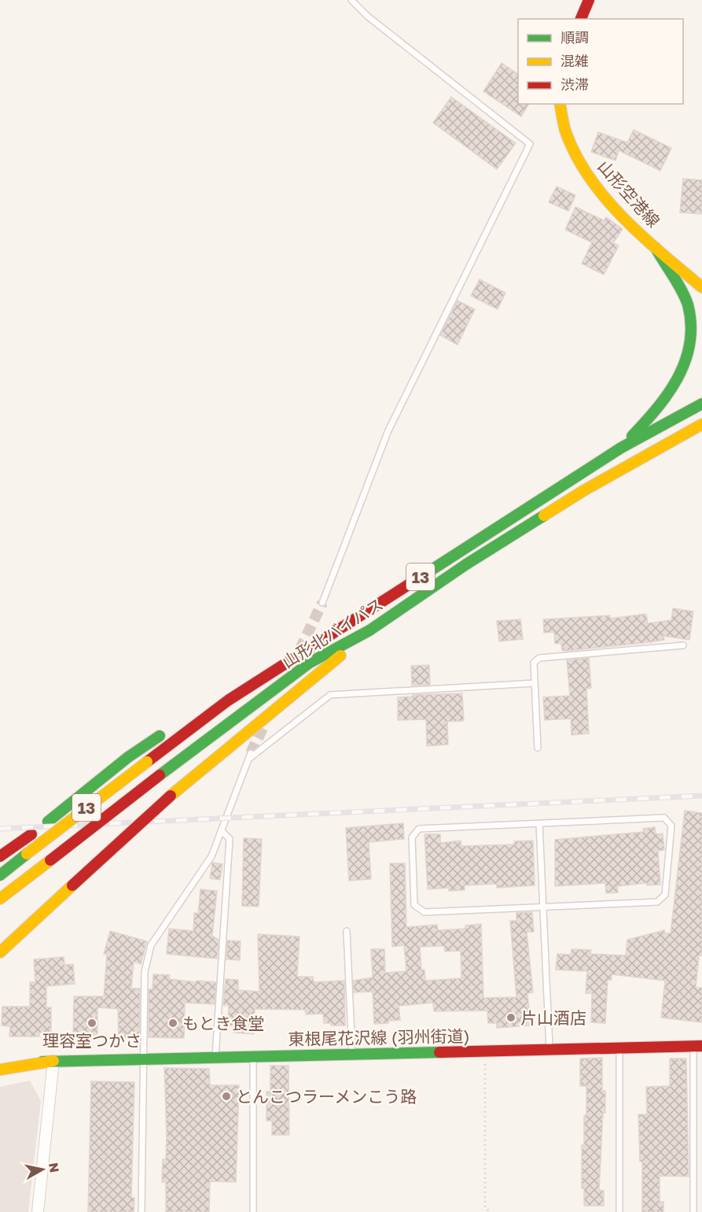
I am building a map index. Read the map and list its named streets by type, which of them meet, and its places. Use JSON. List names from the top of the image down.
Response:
{
  "streets": {
    "main road": [
      "山形空港線",
      "13",
      "山形北バイパス",
      "東根尾花沢線 (羽州街道)"
    ]
  },
  "places": [
    "片山酒店",
    "理容室つかさ",
    "もとき食堂",
    "とんこつラーメンこう路"
  ],
  "legend": ["順調", "混雑", "渋滞"],
  "north": "right"
}
